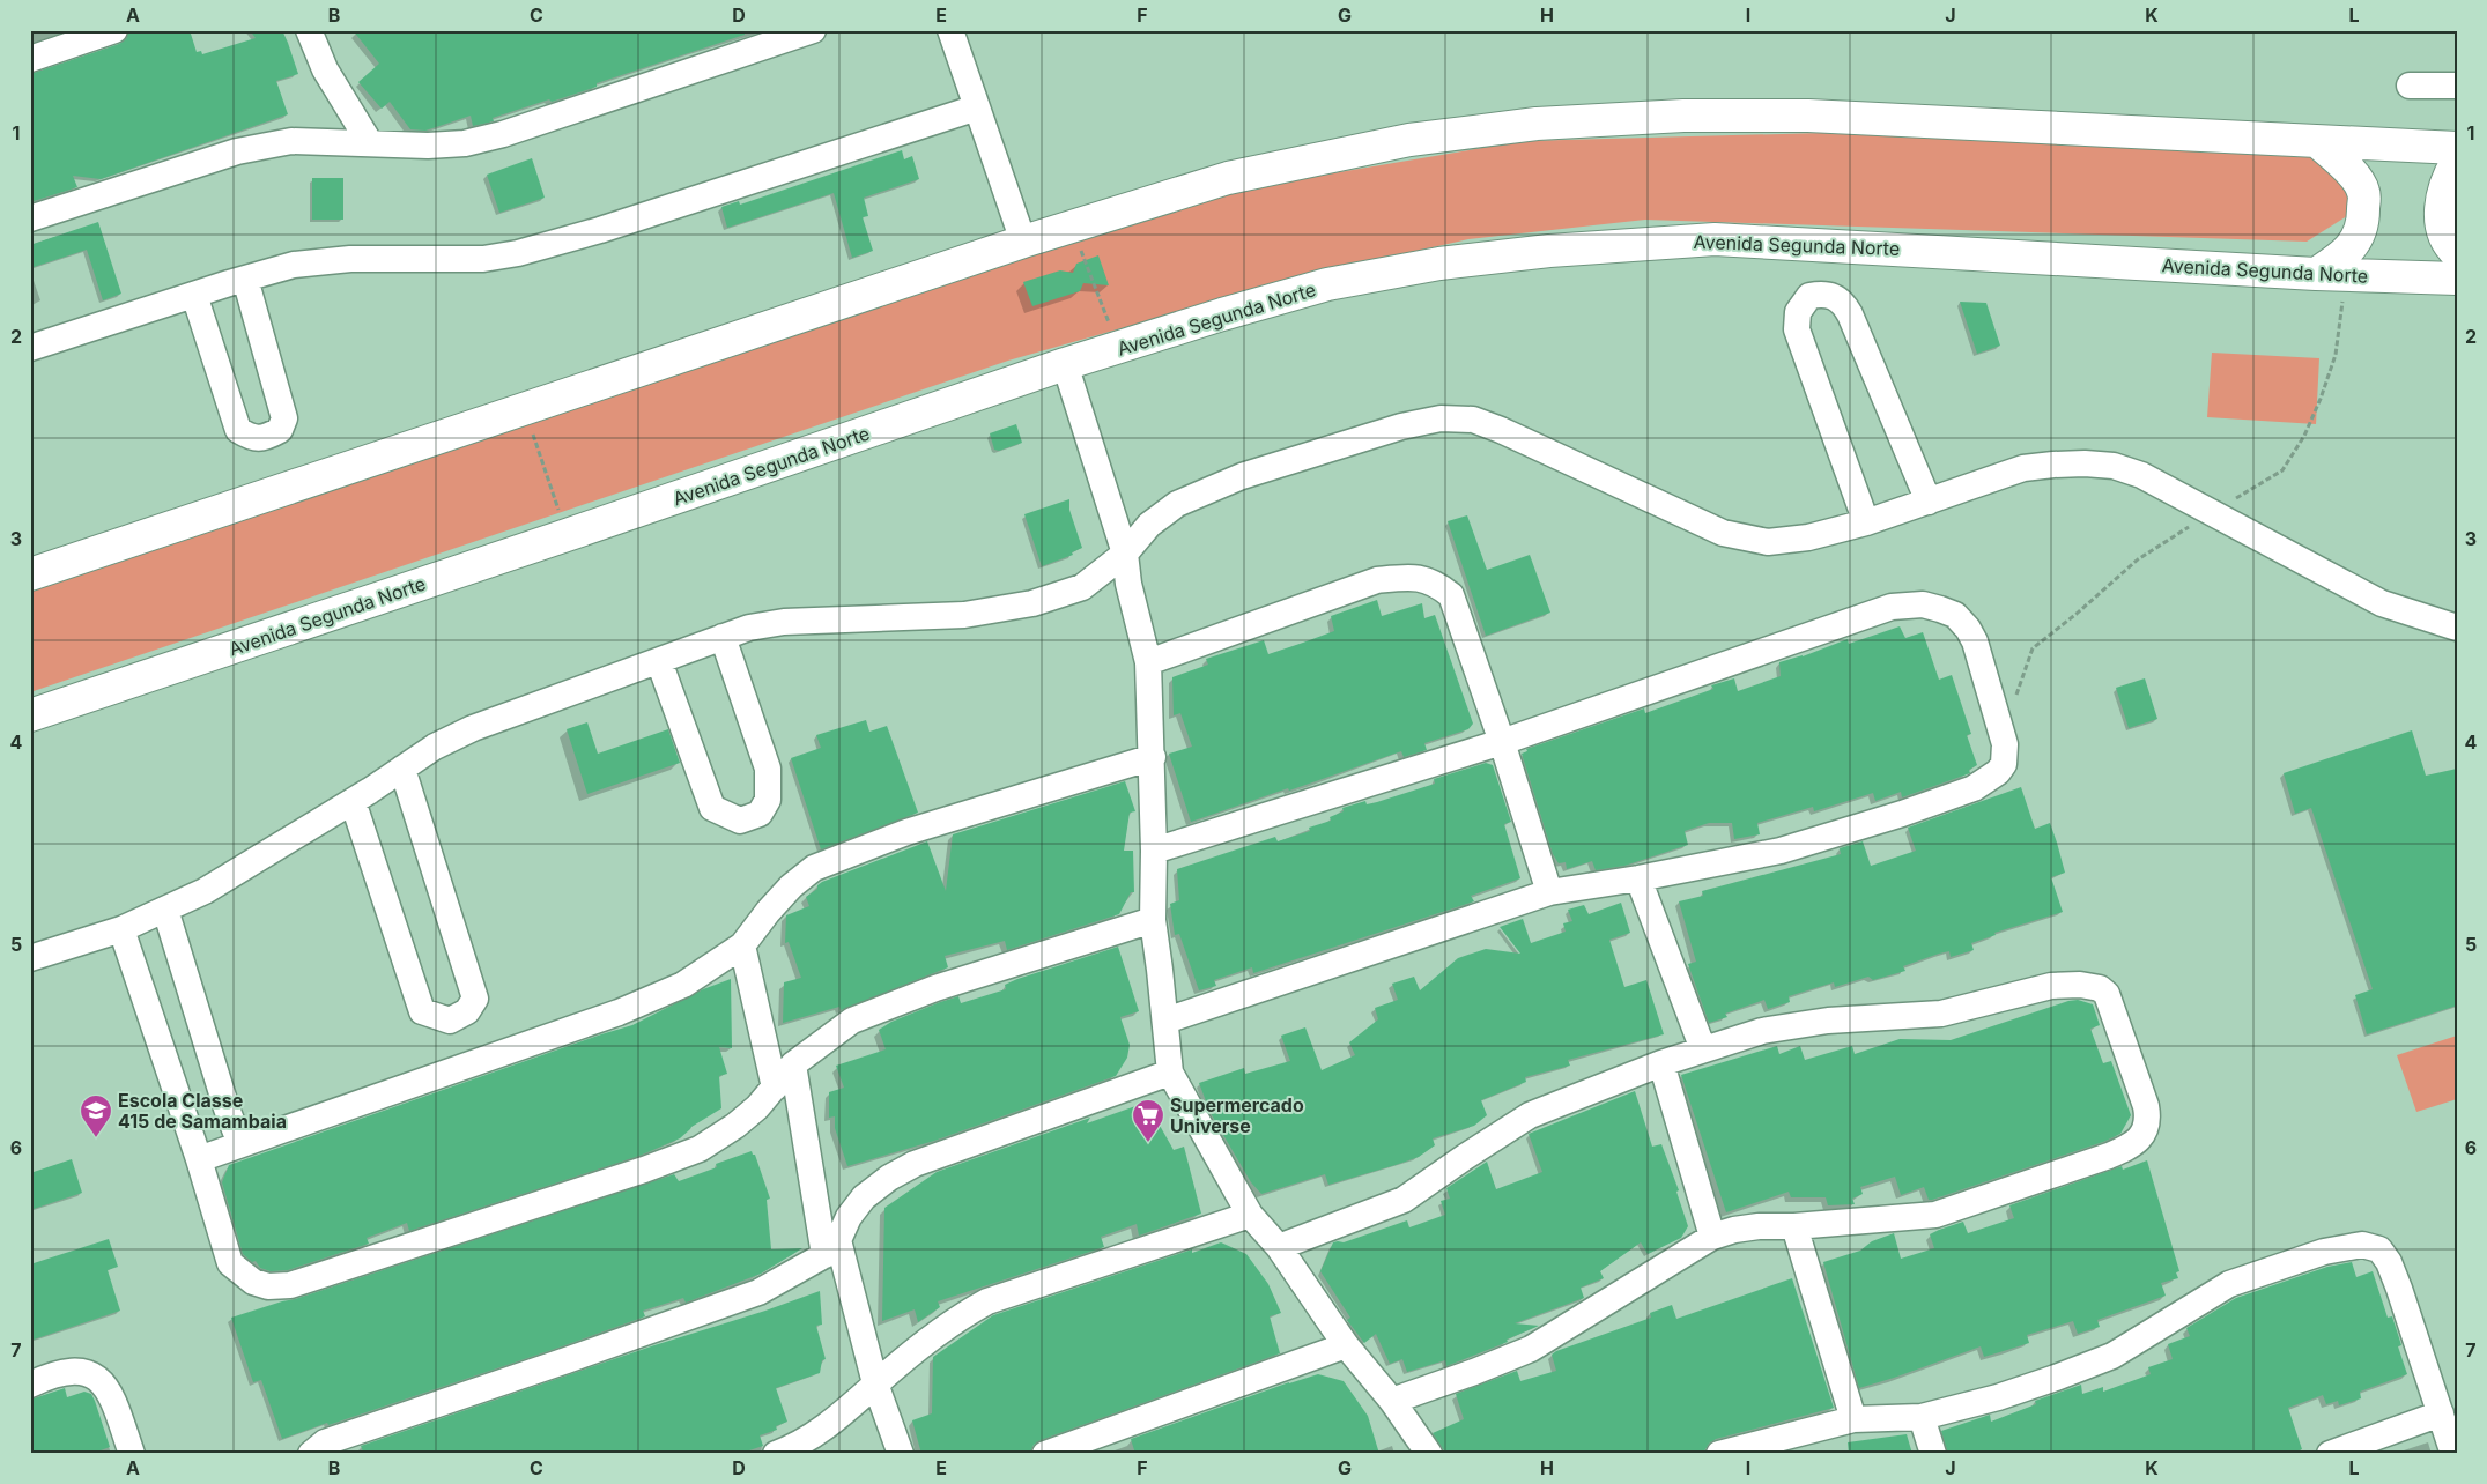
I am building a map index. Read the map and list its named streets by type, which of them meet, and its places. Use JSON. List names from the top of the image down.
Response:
{
  "streets": {
    "main road": ["Avenida Segunda Norte"]
  },
  "places": {
    "school or university": ["Escola Classe 415 de Samambaia"],
    "supermarket": ["Supermercado Universe"]
  },
  "grid": {
    "columns": [
      "A",
      "B",
      "C",
      "D",
      "E",
      "F",
      "G",
      "H",
      "I",
      "J",
      "K",
      "L"
    ],
    "rows": [
      "1",
      "2",
      "3",
      "4",
      "5",
      "6",
      "7"
    ]
  }
}
